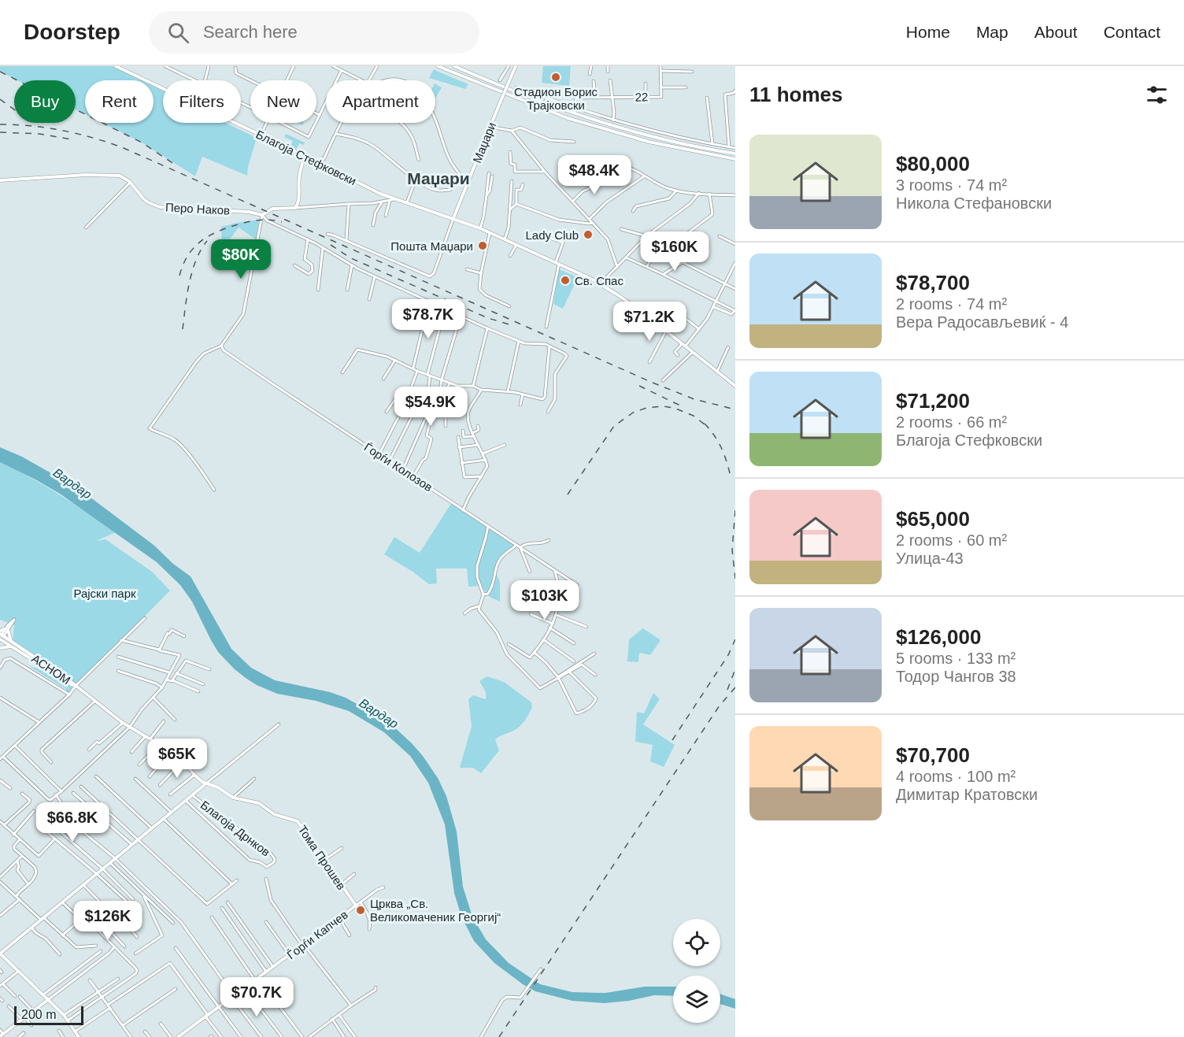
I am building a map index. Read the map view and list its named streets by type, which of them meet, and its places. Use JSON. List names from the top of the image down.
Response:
{
  "streets": {
    "street": [
      "22",
      "Маџари",
      "Благоја Стефковски",
      "Перо Наков",
      "Ѓорѓи Колозов",
      "АСНОМ",
      "Благоја Дрнков",
      "Тома Прошев",
      "Ѓорѓи Капчев"
    ]
  },
  "crossings": [
    ["Маџари", "Благоја Стефковски"],
    ["Благоја Стефковски", "Перо Наков"],
    ["АСНОМ", "Тома Прошев"],
    ["Тома Прошев", "Ѓорѓи Капчев"]
  ],
  "districts": ["Маџари"],
  "water": ["Вардар"],
  "parks": ["Рајски парк"],
  "places": [
    "Стадион Борис Трајковски",
    "Lady Club",
    "Пошта Маџари",
    "Св. Спас",
    "Црква „Св. Великомаченик Георгиј“"
  ],
  "scale_bar": "200 m",
  "page": {
    "header": "Doorstep",
    "search": "Search here",
    "nav": [
      "Home",
      "Map",
      "About",
      "Contact"
    ],
    "heading": "11 homes",
    "chip": [
      "Buy",
      "Rent",
      "Filters",
      "New",
      "Apartment"
    ],
    "list": [
      {
        "name": "$80,000",
        "note": "3 rooms · 74 m² · Никола Стефановски"
      },
      {
        "name": "$78,700",
        "note": "2 rooms · 74 m² · Вера Радосављевиќ - 4"
      },
      {
        "name": "$71,200",
        "note": "2 rooms · 66 m² · Благоја Стефковски"
      },
      {
        "name": "$65,000",
        "note": "2 rooms · 60 m² · Улица-43"
      },
      {
        "name": "$126,000",
        "note": "5 rooms · 133 m² · Тодор Чангов 38"
      },
      {
        "name": "$70,700",
        "note": "4 rooms · 100 m² · Димитар Кратовски"
      }
    ],
    "price": [
      "$48.4K",
      "$160K",
      "$80K",
      "$78.7K",
      "$71.2K",
      "$54.9K",
      "$103K",
      "$65K",
      "$66.8K",
      "$126K",
      "$70.7K"
    ],
    "scale": "200 m"
  }
}
